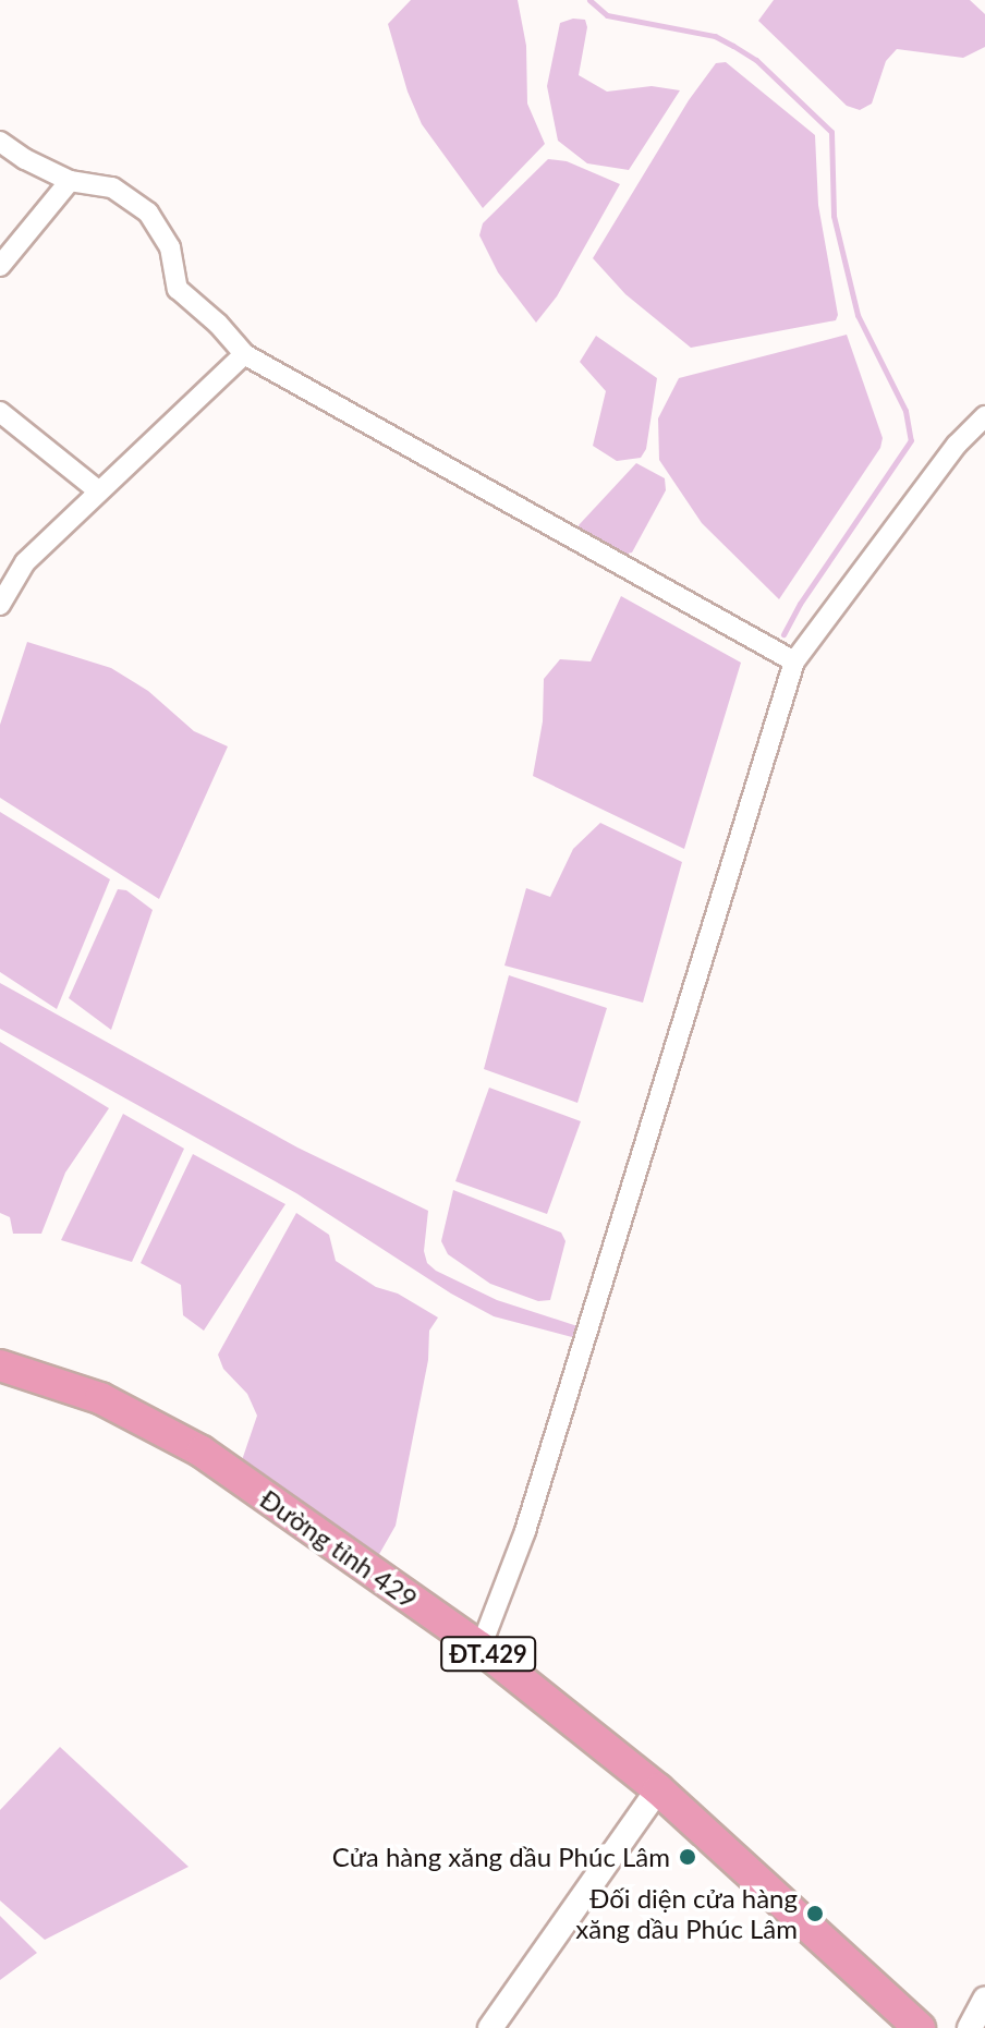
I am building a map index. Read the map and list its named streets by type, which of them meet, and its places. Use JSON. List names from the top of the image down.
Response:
{
  "streets": {
    "main road": ["Đường tỉnh 429", "ĐT.429"]
  },
  "places": ["Cửa hàng xăng dầu Phúc Lâm", "Đối diện cửa hàng xăng dầu Phúc Lâm"]
}
